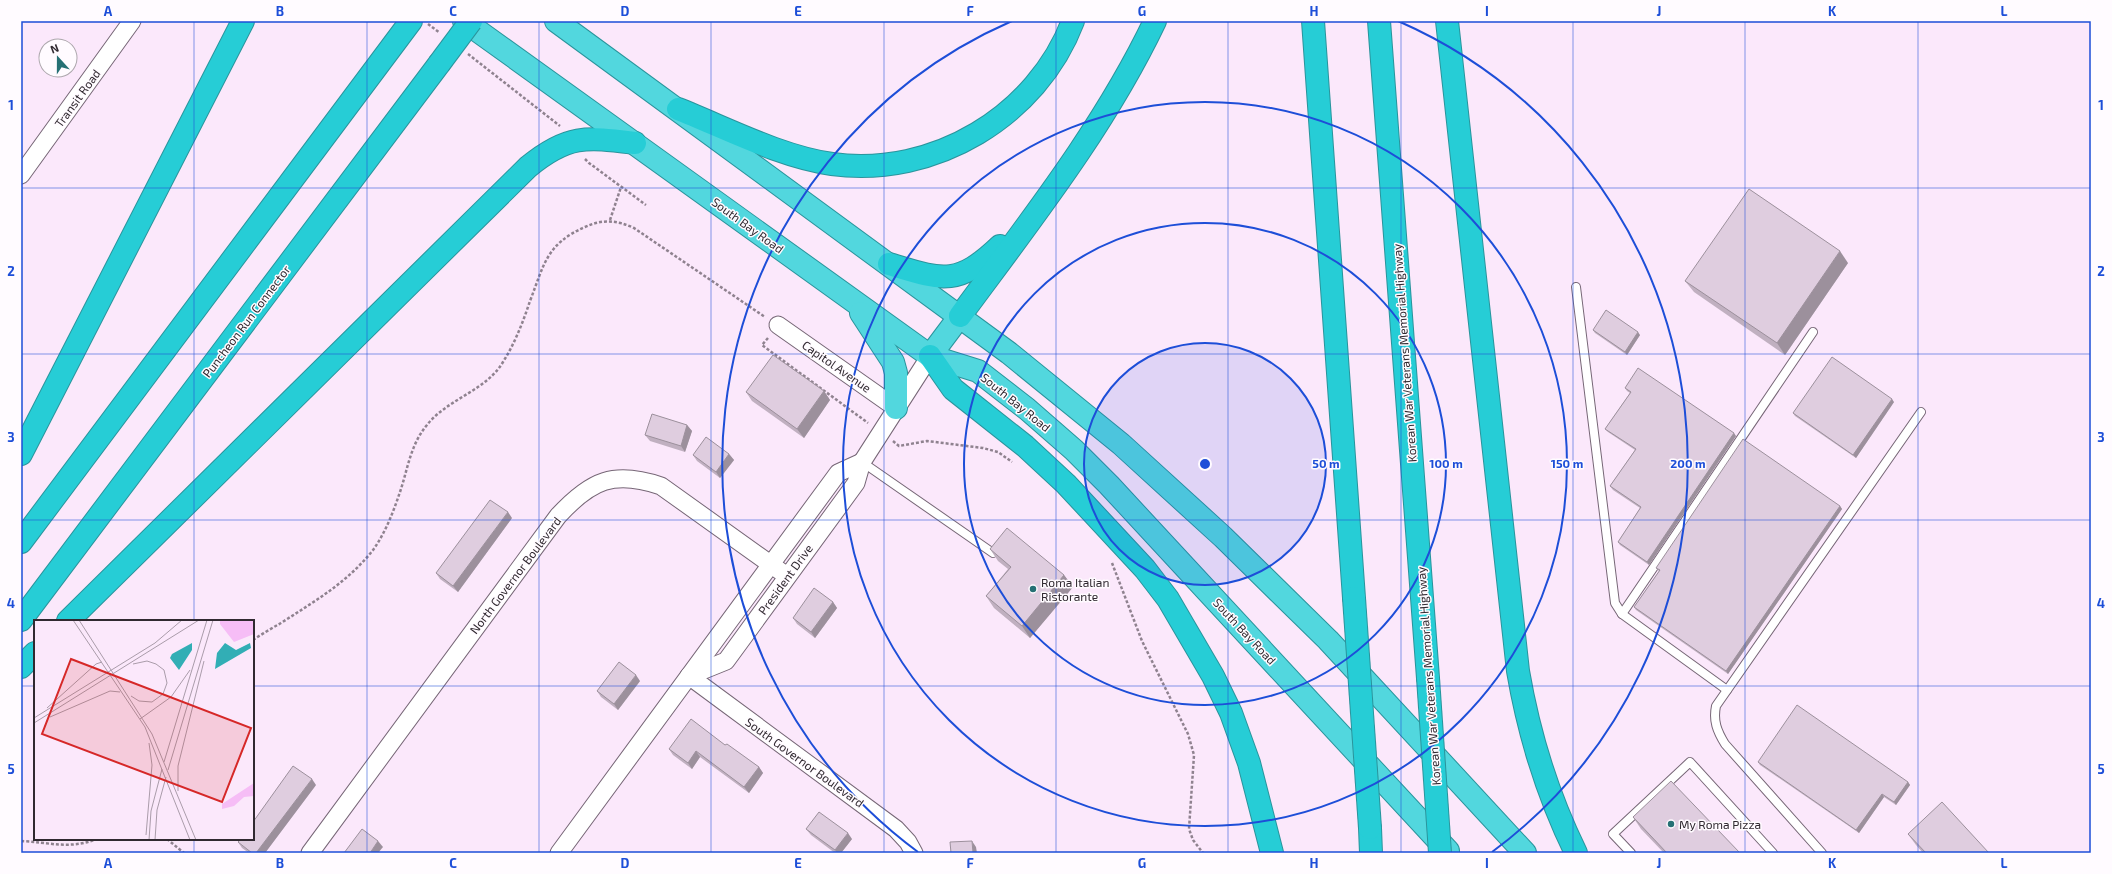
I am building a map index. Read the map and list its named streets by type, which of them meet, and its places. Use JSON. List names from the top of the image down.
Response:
{
  "streets": {
    "highway": ["South Bay Road", "Puncheon Run Connector", "Korean War Veterans Memorial Highway"],
    "street": [
      "Transit Road",
      "Capitol Avenue",
      "North Governor Boulevard",
      "President Drive",
      "South Governor Boulevard"
    ]
  },
  "crossings": [
    ["South Bay Road", "President Drive"],
    ["Capitol Avenue", "President Drive"],
    ["North Governor Boulevard", "President Drive"],
    ["President Drive", "South Governor Boulevard"]
  ],
  "places": ["Roma Italian Ristorante", "My Roma Pizza"],
  "north": "top",
  "grid": {
    "columns": [
      "A",
      "B",
      "C",
      "D",
      "E",
      "F",
      "G",
      "H",
      "I",
      "J",
      "K",
      "L"
    ],
    "rows": [
      "1",
      "2",
      "3",
      "4",
      "5"
    ]
  },
  "rings": [
    "50 m",
    "100 m",
    "150 m",
    "200 m"
  ]
}
